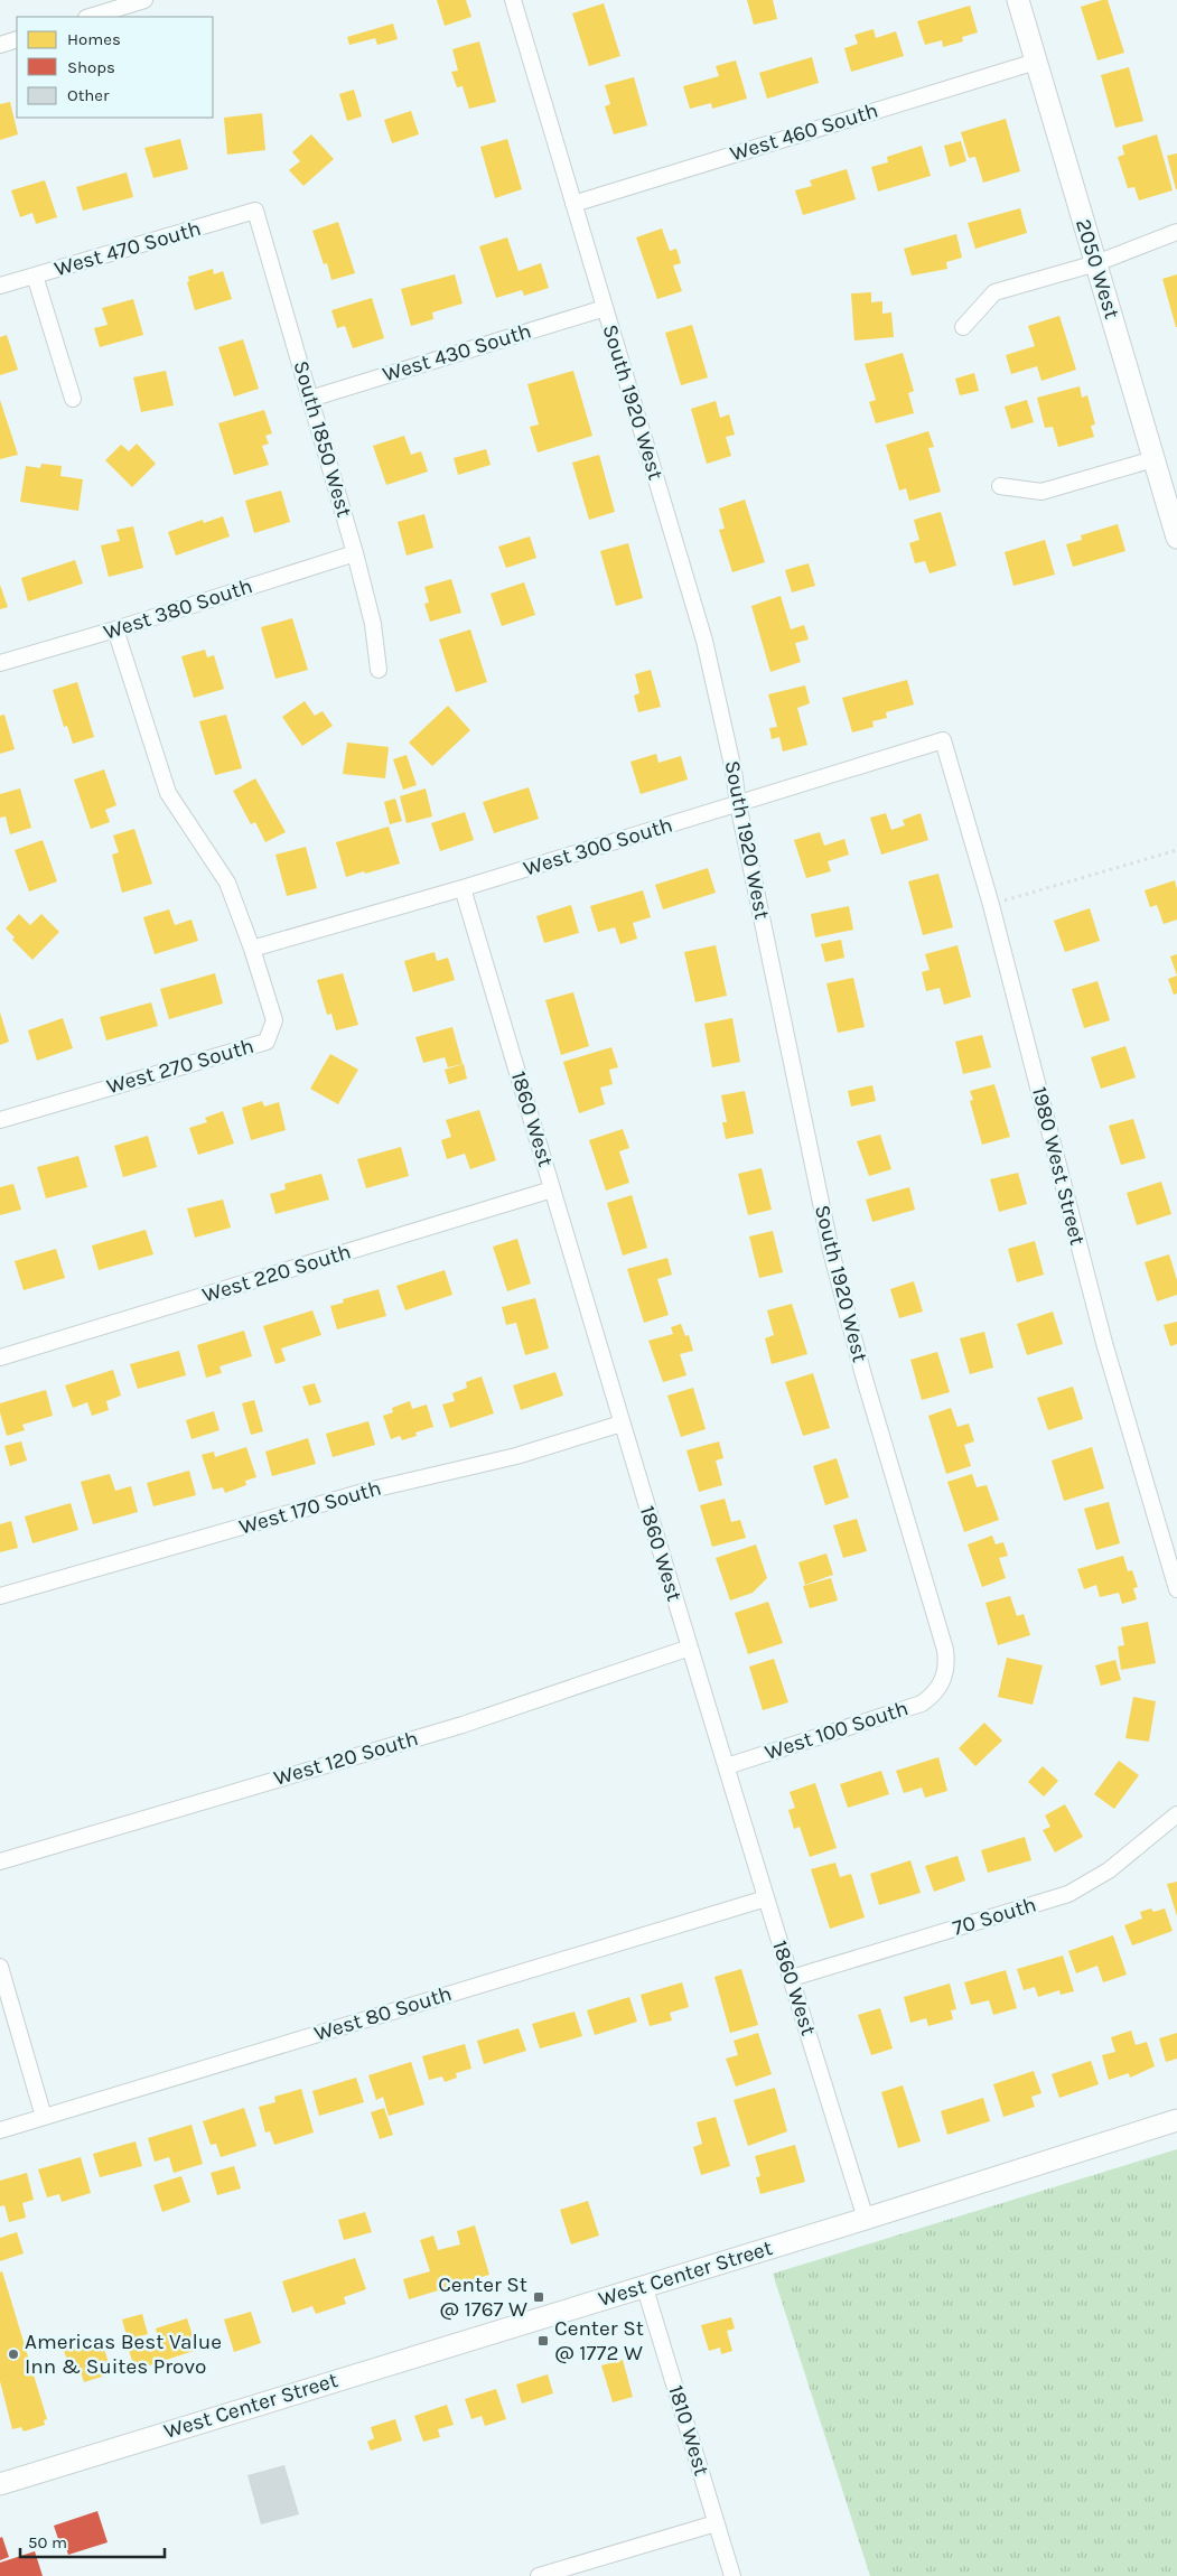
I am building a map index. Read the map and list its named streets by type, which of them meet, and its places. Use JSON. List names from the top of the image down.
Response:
{
  "streets": {
    "main road": ["2050 West", "West Center Street"],
    "street": [
      "West 460 South",
      "West 470 South",
      "West 430 South",
      "South 1920 West",
      "South 1850 West",
      "West 380 South",
      "West 300 South",
      "West 270 South",
      "1860 West",
      "1980 West Street",
      "West 220 South",
      "West 170 South",
      "West 100 South",
      "West 120 South",
      "70 South",
      "West 80 South",
      "1810 West"
    ]
  },
  "crossings": [
    ["West 460 South", "2050 West"],
    ["West 460 South", "South 1920 West"],
    ["West 470 South", "South 1850 West"],
    ["West 430 South", "South 1920 West"],
    ["West 430 South", "South 1850 West"],
    ["South 1920 West", "West 300 South"],
    ["South 1920 West", "West 100 South"],
    ["South 1850 West", "West 380 South"],
    ["West 300 South", "West 270 South"],
    ["West 300 South", "1860 West"],
    ["West 300 South", "1980 West Street"],
    ["1860 West", "West 220 South"],
    ["1860 West", "West 170 South"],
    ["1860 West", "West 100 South"],
    ["1860 West", "West 120 South"],
    ["1860 West", "70 South"],
    ["1860 West", "West 80 South"],
    ["1860 West", "West Center Street"],
    ["West Center Street", "1810 West"]
  ],
  "places": {
    "transit": ["Center St @ 1767 W", "Center St @ 1772 W"],
    "other": ["Americas Best Value Inn & Suites Provo"]
  },
  "legend": ["Homes", "Shops", "Other"],
  "scale_bar": "50 m"
}
